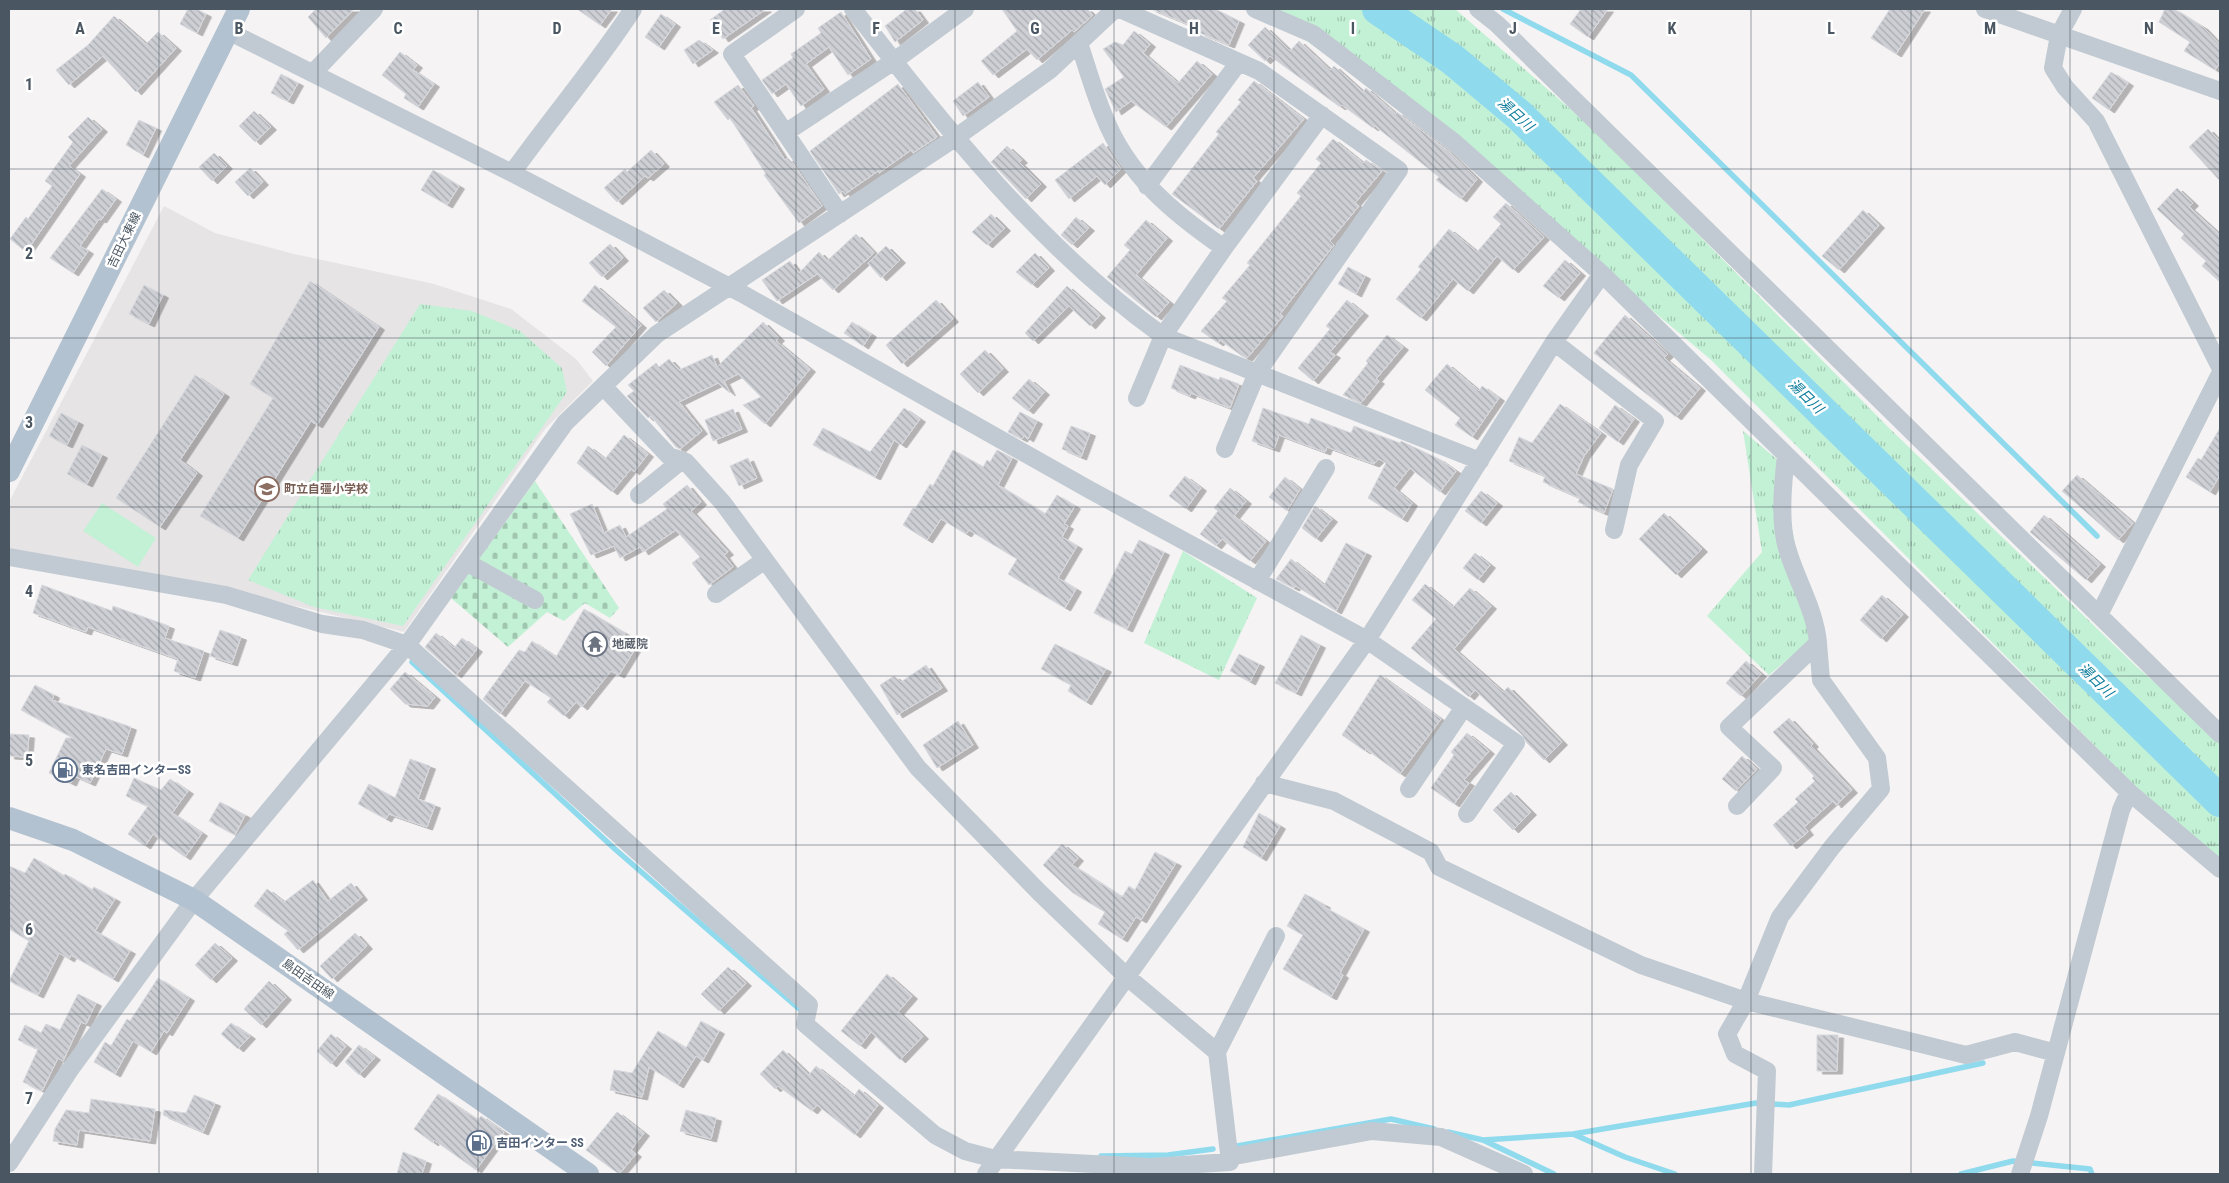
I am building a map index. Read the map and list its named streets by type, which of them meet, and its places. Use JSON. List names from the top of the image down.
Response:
{
  "streets": {
    "main road": ["吉田大東線", "島田吉田線"]
  },
  "water": ["湯日川"],
  "places": {
    "school or university": ["町立自彊小学校"],
    "temple": ["地蔵院"],
    "fuel station": ["東名吉田インターSS", "吉田インター SS"]
  },
  "grid": {
    "columns": [
      "A",
      "B",
      "C",
      "D",
      "E",
      "F",
      "G",
      "H",
      "I",
      "J",
      "K",
      "L",
      "M",
      "N"
    ],
    "rows": [
      "1",
      "2",
      "3",
      "4",
      "5",
      "6",
      "7"
    ]
  }
}
